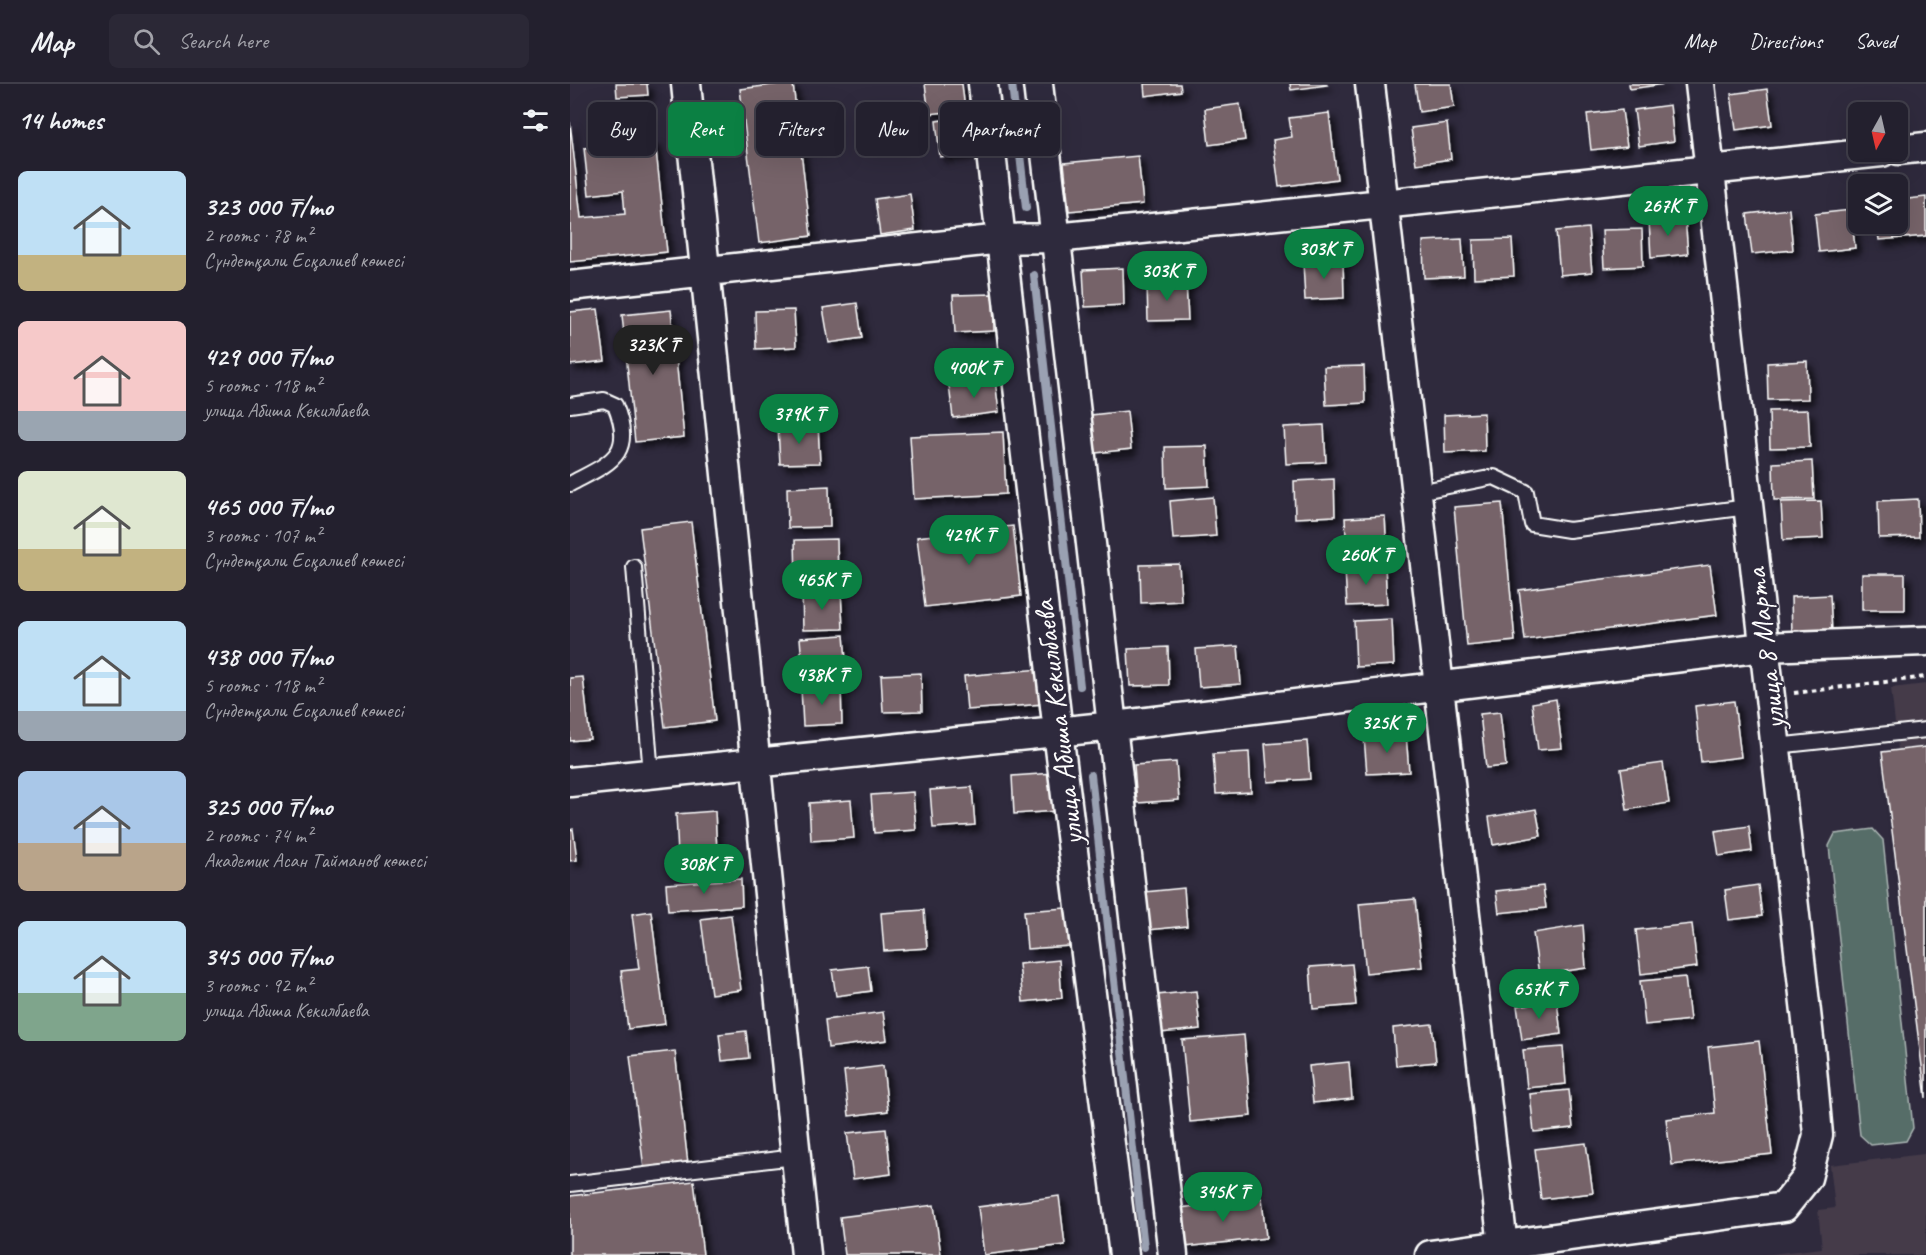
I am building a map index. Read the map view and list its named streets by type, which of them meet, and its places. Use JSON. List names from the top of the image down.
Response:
{
  "streets": {
    "street": ["улица 8 Марта", "улица Абиша Кекилбаева"]
  },
  "north": "bottom",
  "page": {
    "header": "Map",
    "search": "Search here",
    "nav": ["Map", "Directions", "Saved"],
    "heading": "14 homes",
    "chip": [
      "Buy",
      "Rent",
      "Filters",
      "New",
      "Apartment"
    ],
    "list": [
      {
        "name": "323 000 ₸/mo",
        "note": "2 rooms · 78 m² · Сүндетқали Есқалиев көшесі"
      },
      {
        "name": "429 000 ₸/mo",
        "note": "5 rooms · 118 m² · улица Абиша Кекилбаева"
      },
      {
        "name": "465 000 ₸/mo",
        "note": "3 rooms · 107 m² · Сүндетқали Есқалиев көшесі"
      },
      {
        "name": "438 000 ₸/mo",
        "note": "5 rooms · 118 m² · Сүндетқали Есқалиев көшесі"
      },
      {
        "name": "325 000 ₸/mo",
        "note": "2 rooms · 74 m² · Академик Асан Тайманов көшесі"
      },
      {
        "name": "345 000 ₸/mo",
        "note": "3 rooms · 92 m² · улица Абиша Кекилбаева"
      }
    ],
    "price": [
      "267K ₸",
      "303K ₸",
      "303K ₸",
      "323K ₸",
      "400K ₸",
      "379K ₸",
      "429K ₸",
      "260K ₸",
      "465K ₸",
      "438K ₸",
      "325K ₸",
      "308K ₸",
      "657K ₸",
      "345K ₸"
    ]
  }
}
